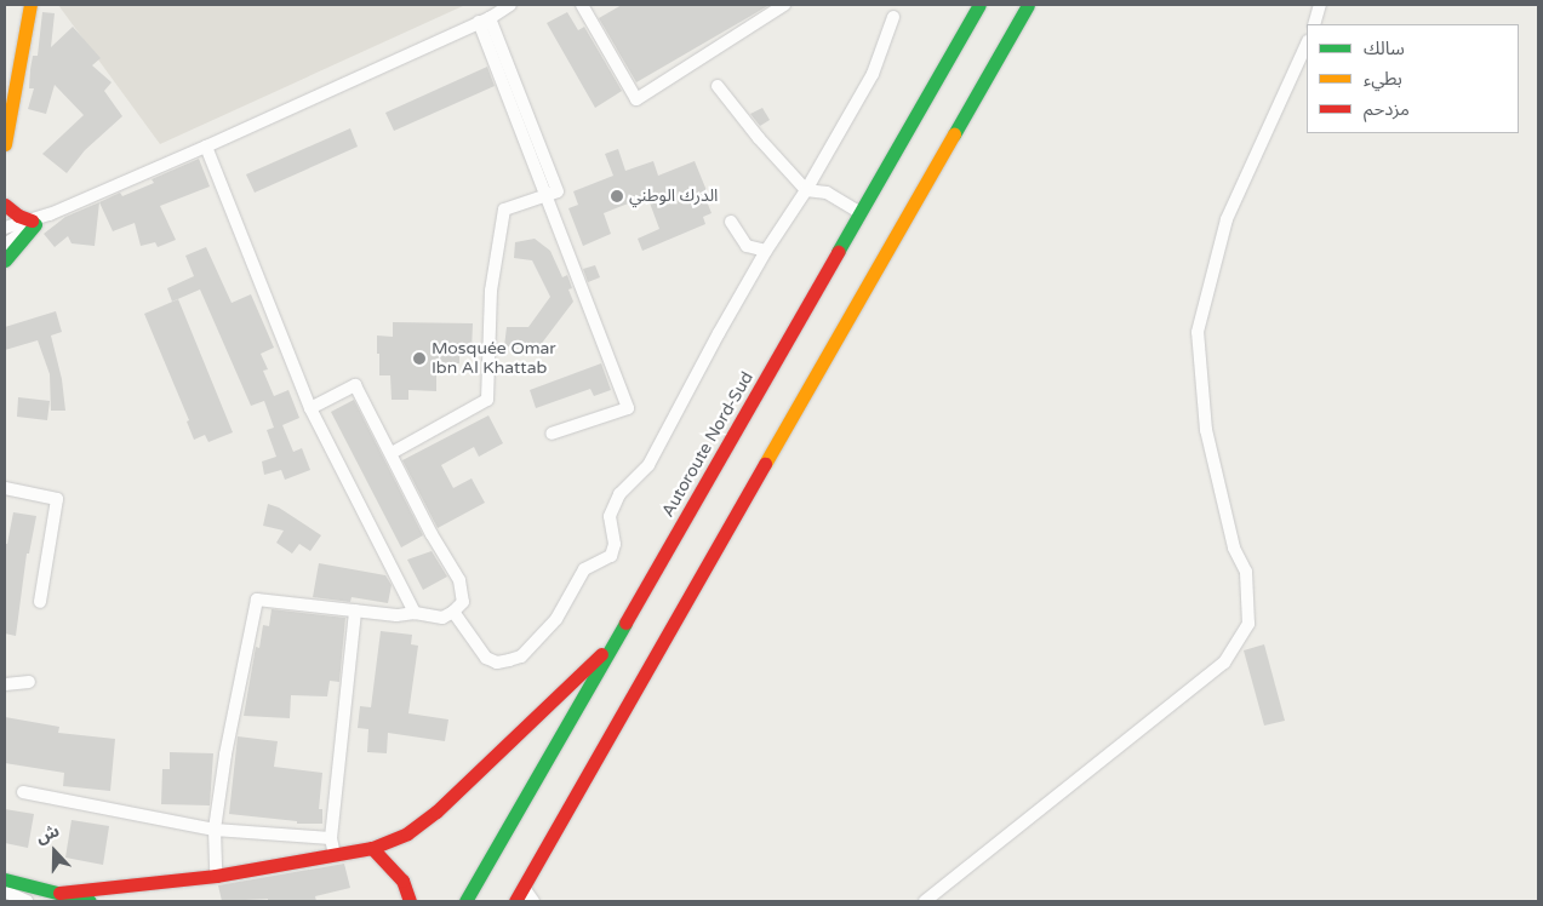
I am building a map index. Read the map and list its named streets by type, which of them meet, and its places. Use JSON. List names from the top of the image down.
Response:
{
  "streets": {
    "main road": ["Autoroute Nord-Sud"]
  },
  "places": ["الدرك الوطني", "Mosquée Omar Ibn Al Khattab"],
  "legend": ["سالك", "بطيء", "مزدحم"],
  "north": "top"
}
